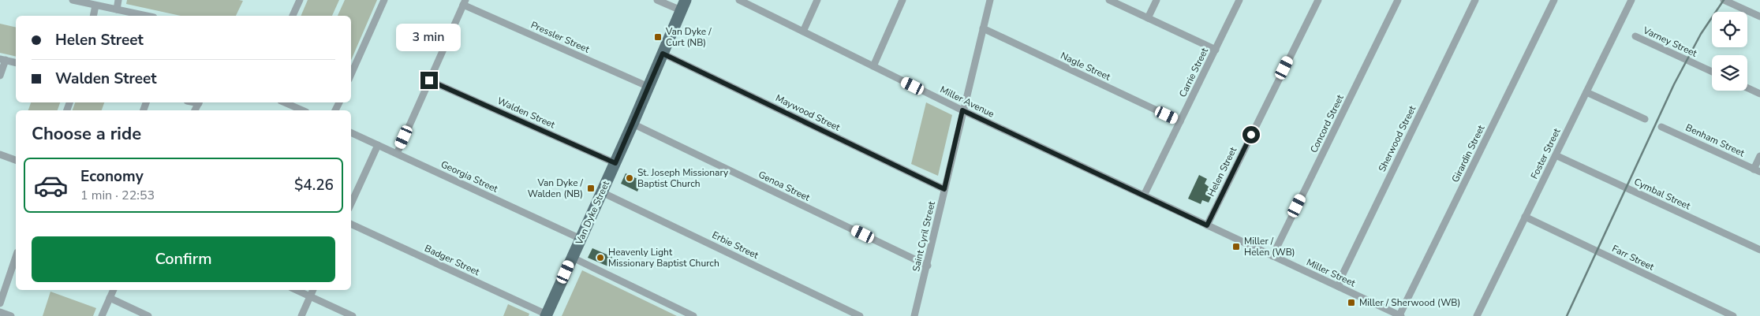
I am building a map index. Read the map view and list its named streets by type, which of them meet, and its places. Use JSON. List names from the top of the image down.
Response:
{
  "streets": {
    "main road": ["Van Dyke Street"],
    "street": [
      "Pressler Street",
      "Varney Street",
      "Nagle Street",
      "Carrie Street",
      "Miller Avenue",
      "Walden Street",
      "Maywood Street",
      "Concord Street",
      "Sherwood Street",
      "Benham Street",
      "Girardin Street",
      "Foster Street",
      "Helen Street",
      "Georgia Street",
      "Genoa Street",
      "Cymbal Street",
      "Saint Cyril Street",
      "Erbie Street",
      "Farr Street",
      "Badger Street",
      "Miller Street"
    ]
  },
  "crossings": [
    ["Pressler Street", "Van Dyke Street"],
    ["Nagle Street", "Carrie Street"],
    ["Nagle Street", "Saint Cyril Street"],
    ["Carrie Street", "Miller Street"],
    ["Miller Avenue", "Saint Cyril Street"],
    ["Miller Avenue", "Miller Street"],
    ["Walden Street", "Van Dyke Street"],
    ["Maywood Street", "Van Dyke Street"],
    ["Maywood Street", "Saint Cyril Street"],
    ["Concord Street", "Miller Street"],
    ["Sherwood Street", "Miller Street"],
    ["Girardin Street", "Miller Street"],
    ["Foster Street", "Cymbal Street"],
    ["Foster Street", "Farr Street"],
    ["Helen Street", "Miller Street"],
    ["Georgia Street", "Van Dyke Street"],
    ["Genoa Street", "Van Dyke Street"],
    ["Genoa Street", "Saint Cyril Street"],
    ["Van Dyke Street", "Erbie Street"],
    ["Van Dyke Street", "Badger Street"]
  ],
  "places": {
    "transit": [
      "Van Dyke / Curt (NB)",
      "Van Dyke / Walden (NB)",
      "Miller / Helen (WB)",
      "Miller / Sherwood (WB)"
    ],
    "other": ["St. Joseph Missionary Baptist Church", "Heavenly Light Missionary Baptist Church"]
  },
  "page": {
    "banner": ["Helen Street", "Walden Street"],
    "bubble": "3 min",
    "heading": "Choose a ride",
    "list": [
      {
        "name": "Economy",
        "note": "1 min · 22:53",
        "value": "$4.26"
      }
    ],
    "buttons": "Confirm"
  }
}
